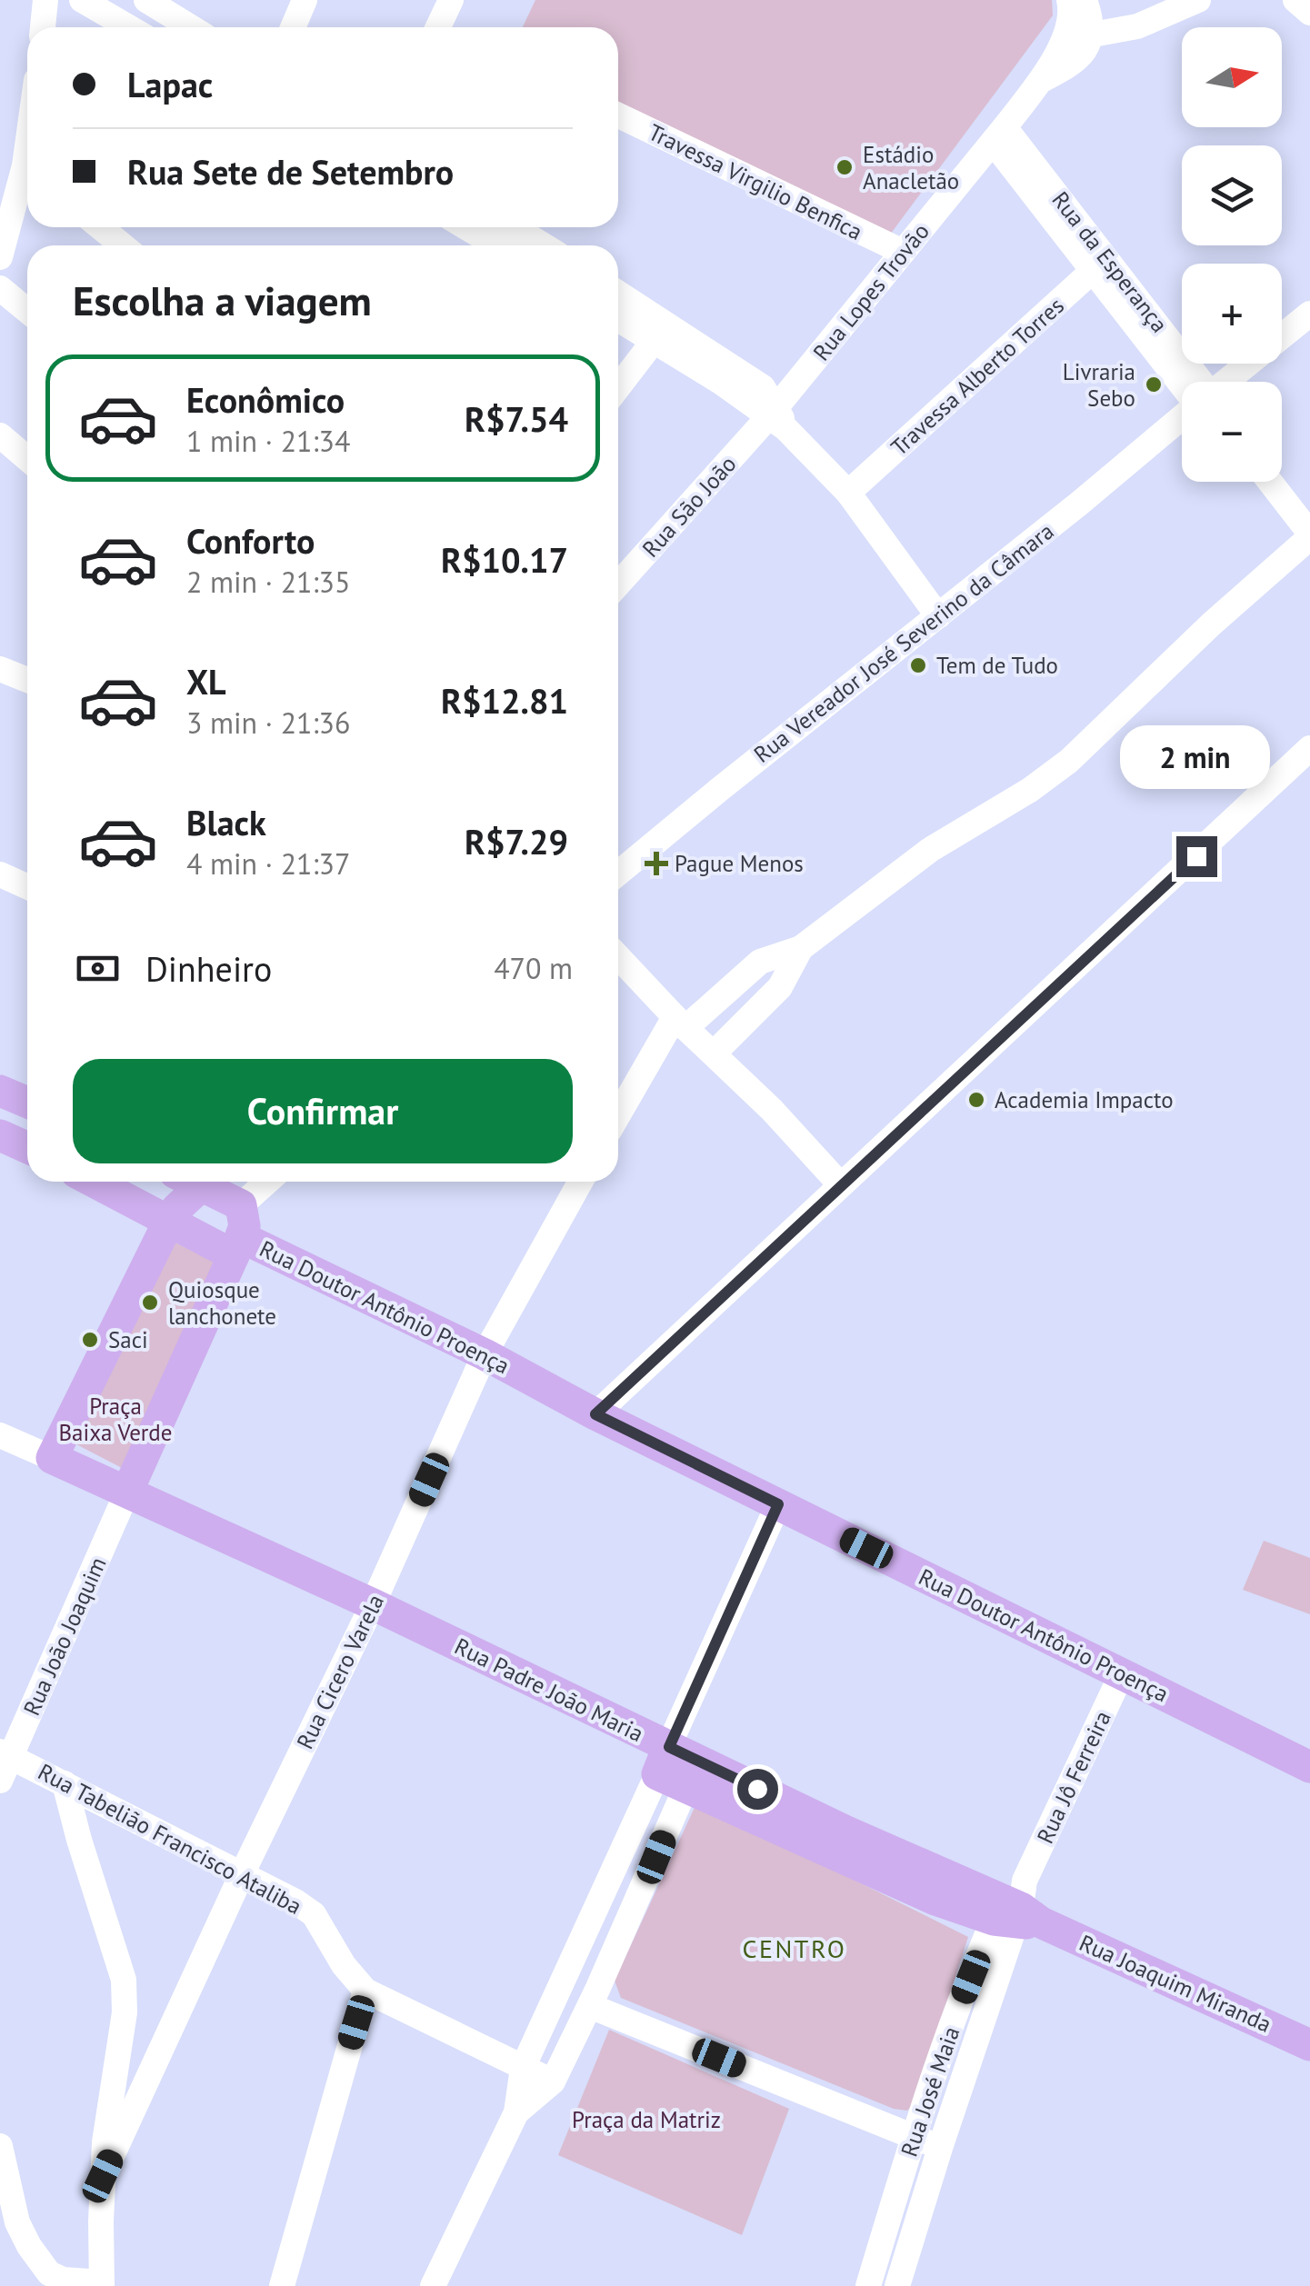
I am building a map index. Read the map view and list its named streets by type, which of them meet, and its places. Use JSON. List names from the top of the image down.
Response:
{
  "streets": {
    "main road": ["Rua Doutor Antônio Proença", "Rua Padre João Maria", "Rua Joaquim Miranda"],
    "street": [
      "Travessa Virgilio Benfica",
      "Rua da Esperança",
      "Rua Lopes Trovão",
      "Travessa Alberto Torres",
      "Rua São João",
      "Rua Vereador José Severino da Câmara",
      "Rua João Joaquim",
      "Rua Cicero Varela",
      "Rua Jô Ferreira",
      "Rua Tabelião Francisco Ataliba",
      "Rua José Maia"
    ]
  },
  "crossings": [
    ["Travessa Virgilio Benfica", "Rua Lopes Trovão"],
    ["Rua da Esperança", "Rua Lopes Trovão"],
    ["Rua da Esperança", "Travessa Alberto Torres"],
    ["Rua Lopes Trovão", "Rua São João"],
    ["Rua Doutor Antônio Proença", "Rua Cicero Varela"],
    ["Rua Doutor Antônio Proença", "Rua Jô Ferreira"],
    ["Rua João Joaquim", "Rua Padre João Maria"],
    ["Rua João Joaquim", "Rua Tabelião Francisco Ataliba"],
    ["Rua Cicero Varela", "Rua Padre João Maria"],
    ["Rua Cicero Varela", "Rua Tabelião Francisco Ataliba"],
    ["Rua Padre João Maria", "Rua Joaquim Miranda"],
    ["Rua Jô Ferreira", "Rua Joaquim Miranda"],
    ["Rua Jô Ferreira", "Rua José Maia"],
    ["Rua Joaquim Miranda", "Rua José Maia"]
  ],
  "districts": ["CENTRO"],
  "parks": ["Praça Baixa Verde", "Praça da Matriz"],
  "places": {
    "other": [
      "Estádio Anacletão",
      "Livraria Sebo",
      "Tem de Tudo",
      "Academia Impacto",
      "Quiosque lanchonete",
      "Saci"
    ],
    "health": ["Pague Menos"]
  },
  "north": "right",
  "page": {
    "map_buttons": ["+", "−"],
    "banner": ["Lapac", "Rua Sete de Setembro"],
    "heading": "Escolha a viagem",
    "list": [
      {
        "name": "Econômico",
        "note": "1 min · 21:34",
        "value": "R$7.54"
      },
      {
        "name": "Conforto",
        "note": "2 min · 21:35",
        "value": "R$10.17"
      },
      {
        "name": "XL",
        "note": "3 min · 21:36",
        "value": "R$12.81"
      },
      {
        "name": "Black",
        "note": "4 min · 21:37",
        "value": "R$7.29"
      }
    ],
    "bubble": "2 min",
    "pay": ["Dinheiro", "470 m"],
    "buttons": "Confirmar"
  }
}
